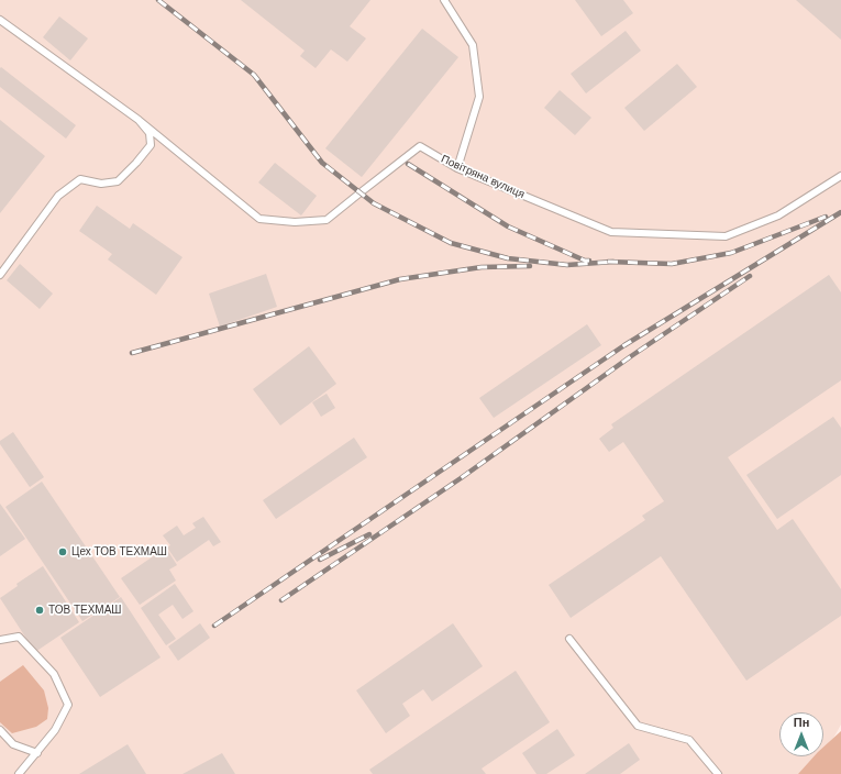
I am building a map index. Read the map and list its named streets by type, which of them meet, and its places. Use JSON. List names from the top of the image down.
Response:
{
  "streets": {
    "lane": ["Повітряна вулиця"]
  },
  "places": ["Цех ТОВ ТЕХМАШ", "ТОВ ТЕХМАШ"],
  "north": "top"
}
